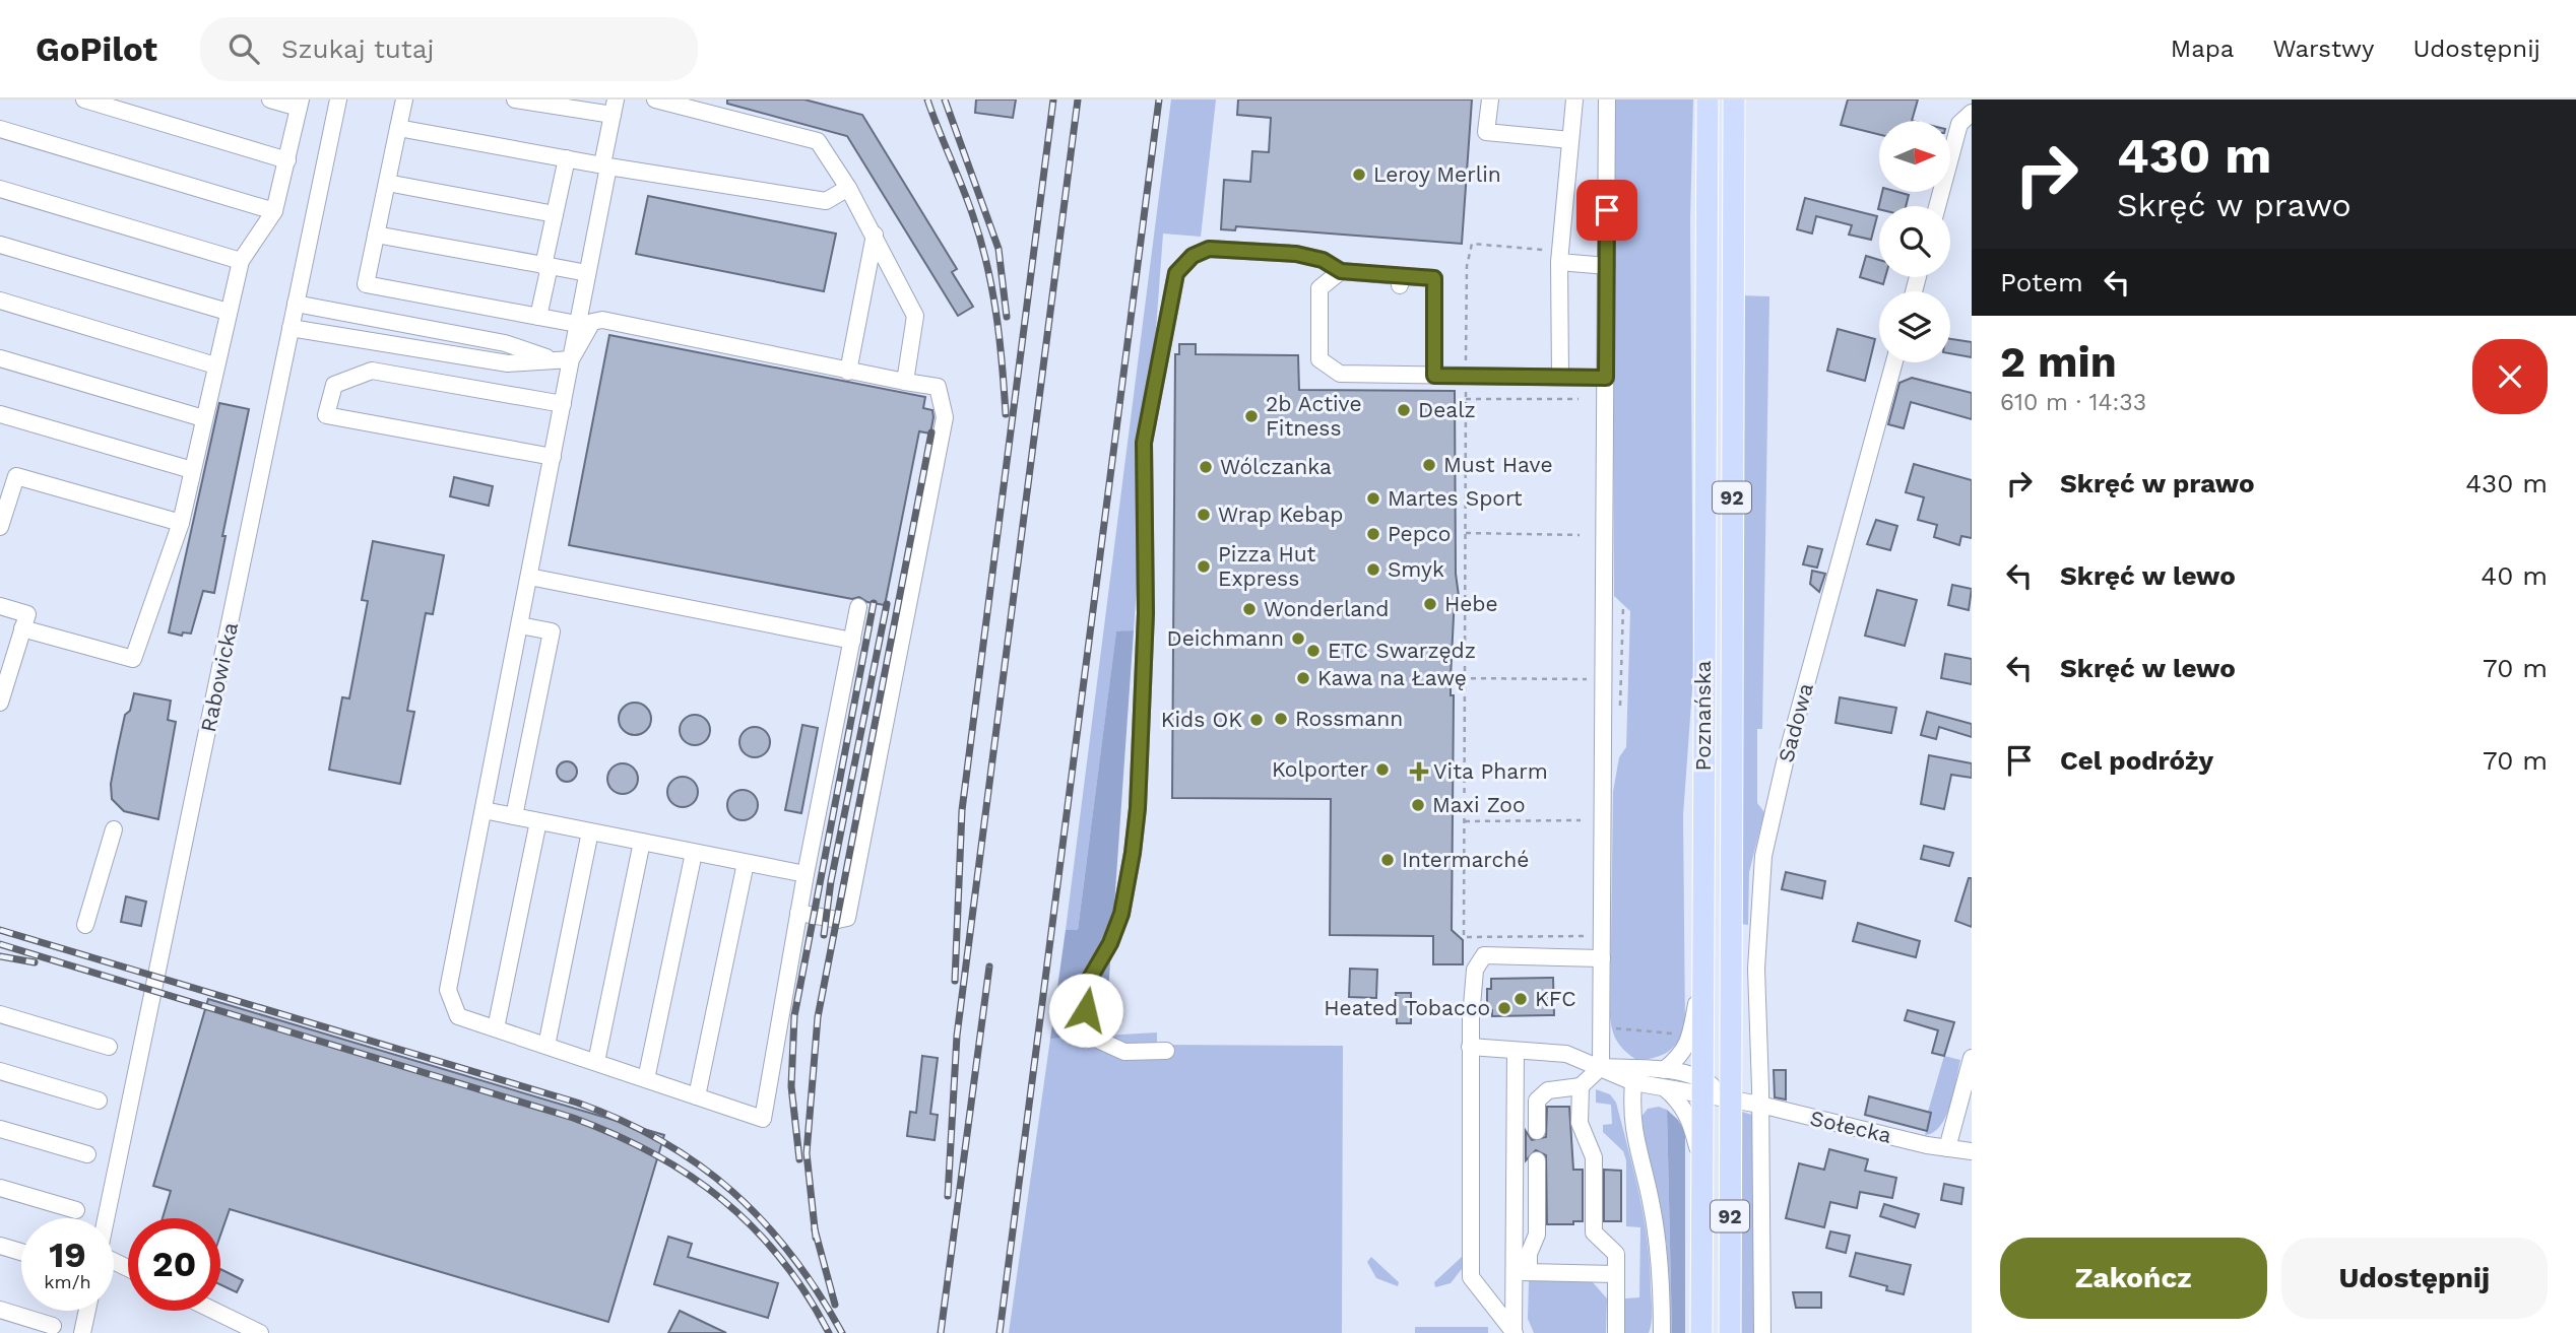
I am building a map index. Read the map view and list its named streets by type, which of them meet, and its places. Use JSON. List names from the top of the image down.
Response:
{
  "streets": {
    "main road": ["92", "Poznańska"],
    "street": ["Rabowicka", "Sadowa", "Sołecka"]
  },
  "crossings": [
    ["Poznańska", "Sołecka"],
    ["Sadowa", "Sołecka"]
  ],
  "places": {
    "other": [
      "Leroy Merlin",
      "Dealz",
      "2b Active Fitness",
      "Must Have",
      "Wólczanka",
      "Martes Sport",
      "Wrap Kebap",
      "Pepco",
      "Pizza Hut Express",
      "Smyk",
      "Hebe",
      "Wonderland",
      "Deichmann",
      "ETC Swarzędz",
      "Kawa na Ławę",
      "Rossmann",
      "Kids OK",
      "Kolporter",
      "Maxi Zoo",
      "Intermarché",
      "KFC",
      "Heated Tobacco"
    ],
    "health": ["Vita Pharm"]
  },
  "north": "right",
  "page": {
    "header": "GoPilot",
    "search": "Szukaj tutaj",
    "nav": ["Mapa", "Warstwy", "Udostępnij"],
    "turn": ["430 m", "Skręć w prawo"],
    "then": "Potem",
    "heading": ["2 min", "610 m · 14:33"],
    "list": [
      {
        "name": "Skręć w prawo",
        "value": "430 m"
      },
      {
        "name": "Skręć w lewo",
        "value": "40 m"
      },
      {
        "name": "Skręć w lewo",
        "value": "70 m"
      },
      {
        "name": "Cel podróży",
        "value": "70 m"
      }
    ],
    "speed": "19 km/h",
    "limit": "20",
    "buttons": ["Zakończ", "Udostępnij"]
  }
}
